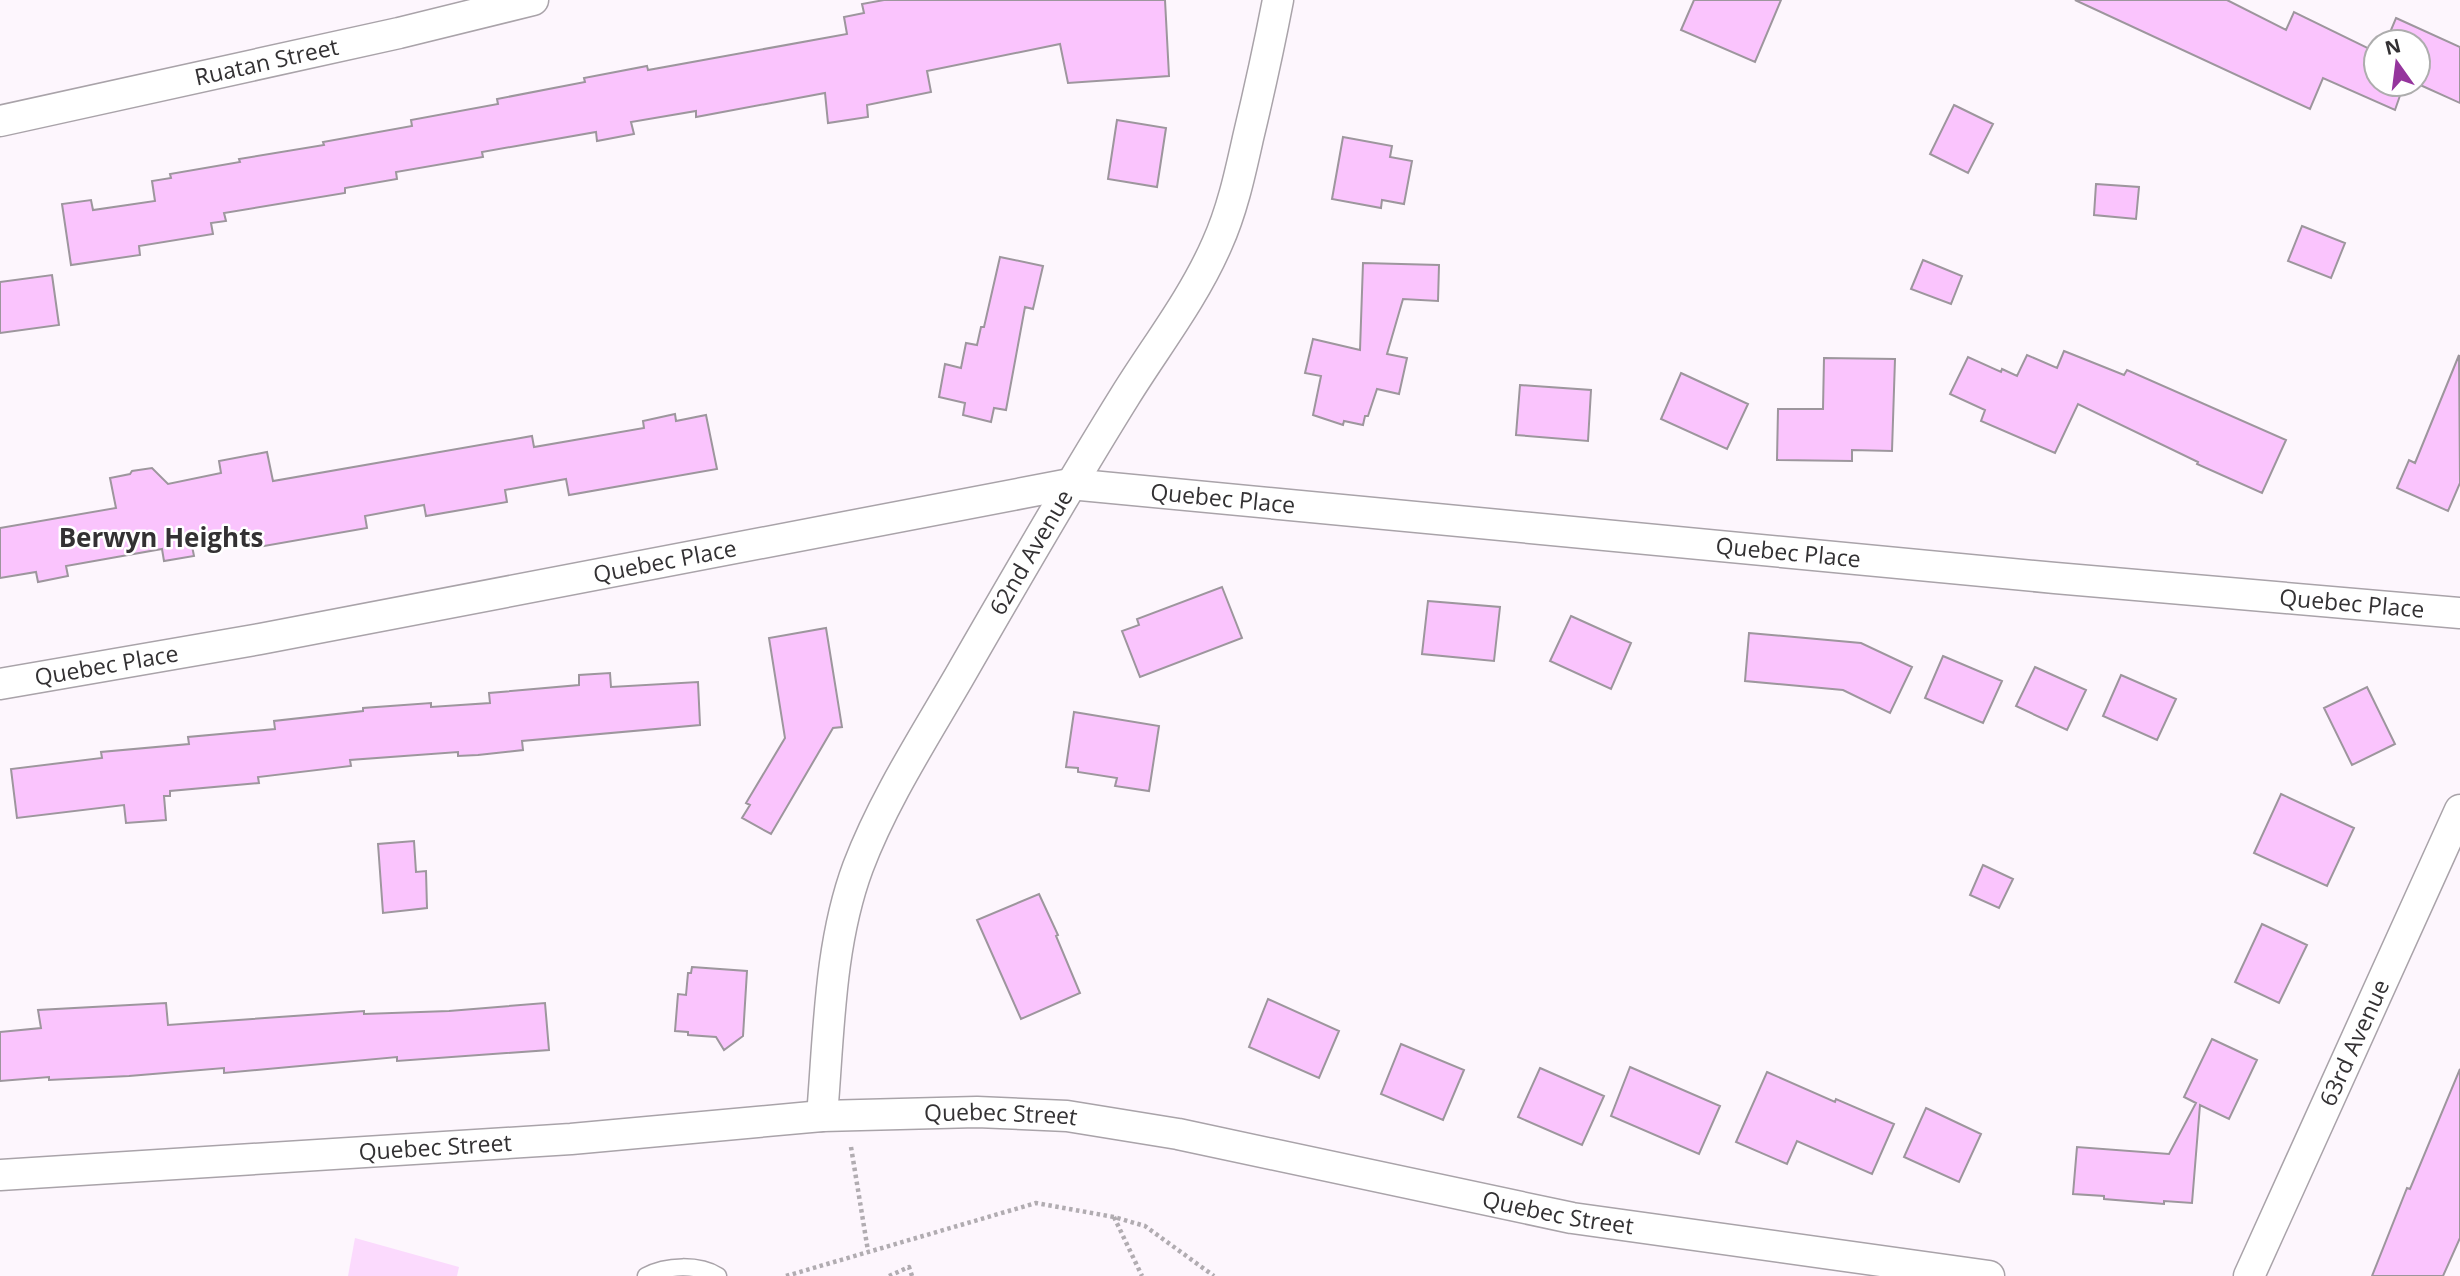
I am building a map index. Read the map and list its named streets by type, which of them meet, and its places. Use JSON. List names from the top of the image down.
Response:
{
  "streets": {
    "street": [
      "Ruatan Street",
      "Quebec Place",
      "62nd Avenue",
      "63rd Avenue",
      "Quebec Street"
    ]
  },
  "crossings": [
    ["Quebec Place", "62nd Avenue"],
    ["62nd Avenue", "Quebec Street"]
  ],
  "districts": ["Berwyn Heights"],
  "north": "top"
}
